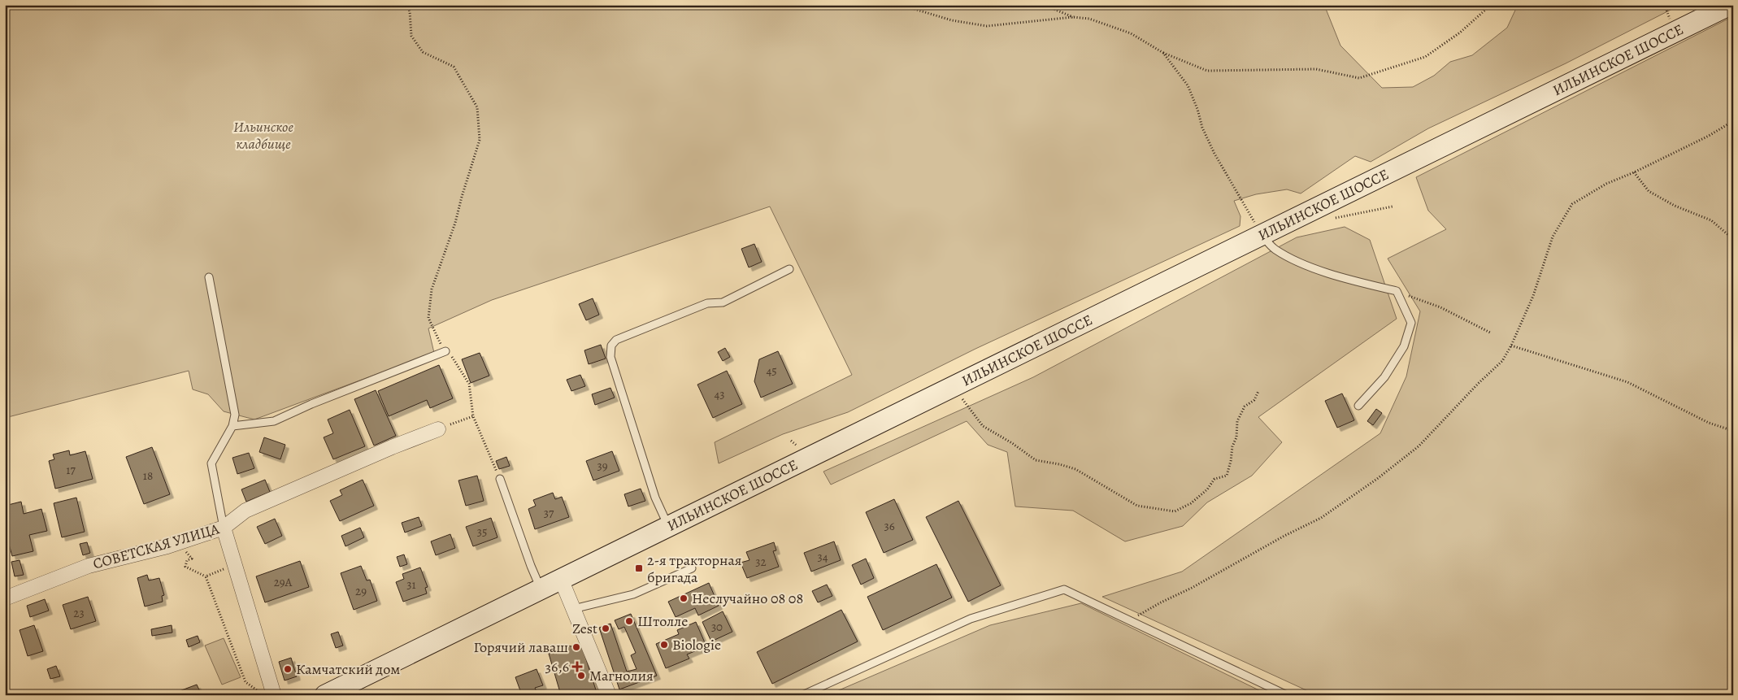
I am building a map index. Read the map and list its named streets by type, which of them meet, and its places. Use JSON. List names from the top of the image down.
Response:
{
  "streets": {
    "main road": ["ИЛЬИНСКОЕ ШОССЕ"],
    "street": ["СОВЕТСКАЯ УЛИЦА"]
  },
  "parks": ["Ильинское кладбище"],
  "places": {
    "transit": ["2-я тракторная бригада"],
    "other": [
      "Неслучайно 08 08",
      "Штолле",
      "Zest",
      "Biologie",
      "Горячий лаваш",
      "Камчатский дом",
      "Магнолия"
    ],
    "health": ["36,6"]
  },
  "house_numbers": [
    "45",
    "43",
    "39",
    "17",
    "18",
    "37",
    "36",
    "35",
    "34",
    "32",
    "29А",
    "31",
    "29",
    "23",
    "30"
  ]
}
